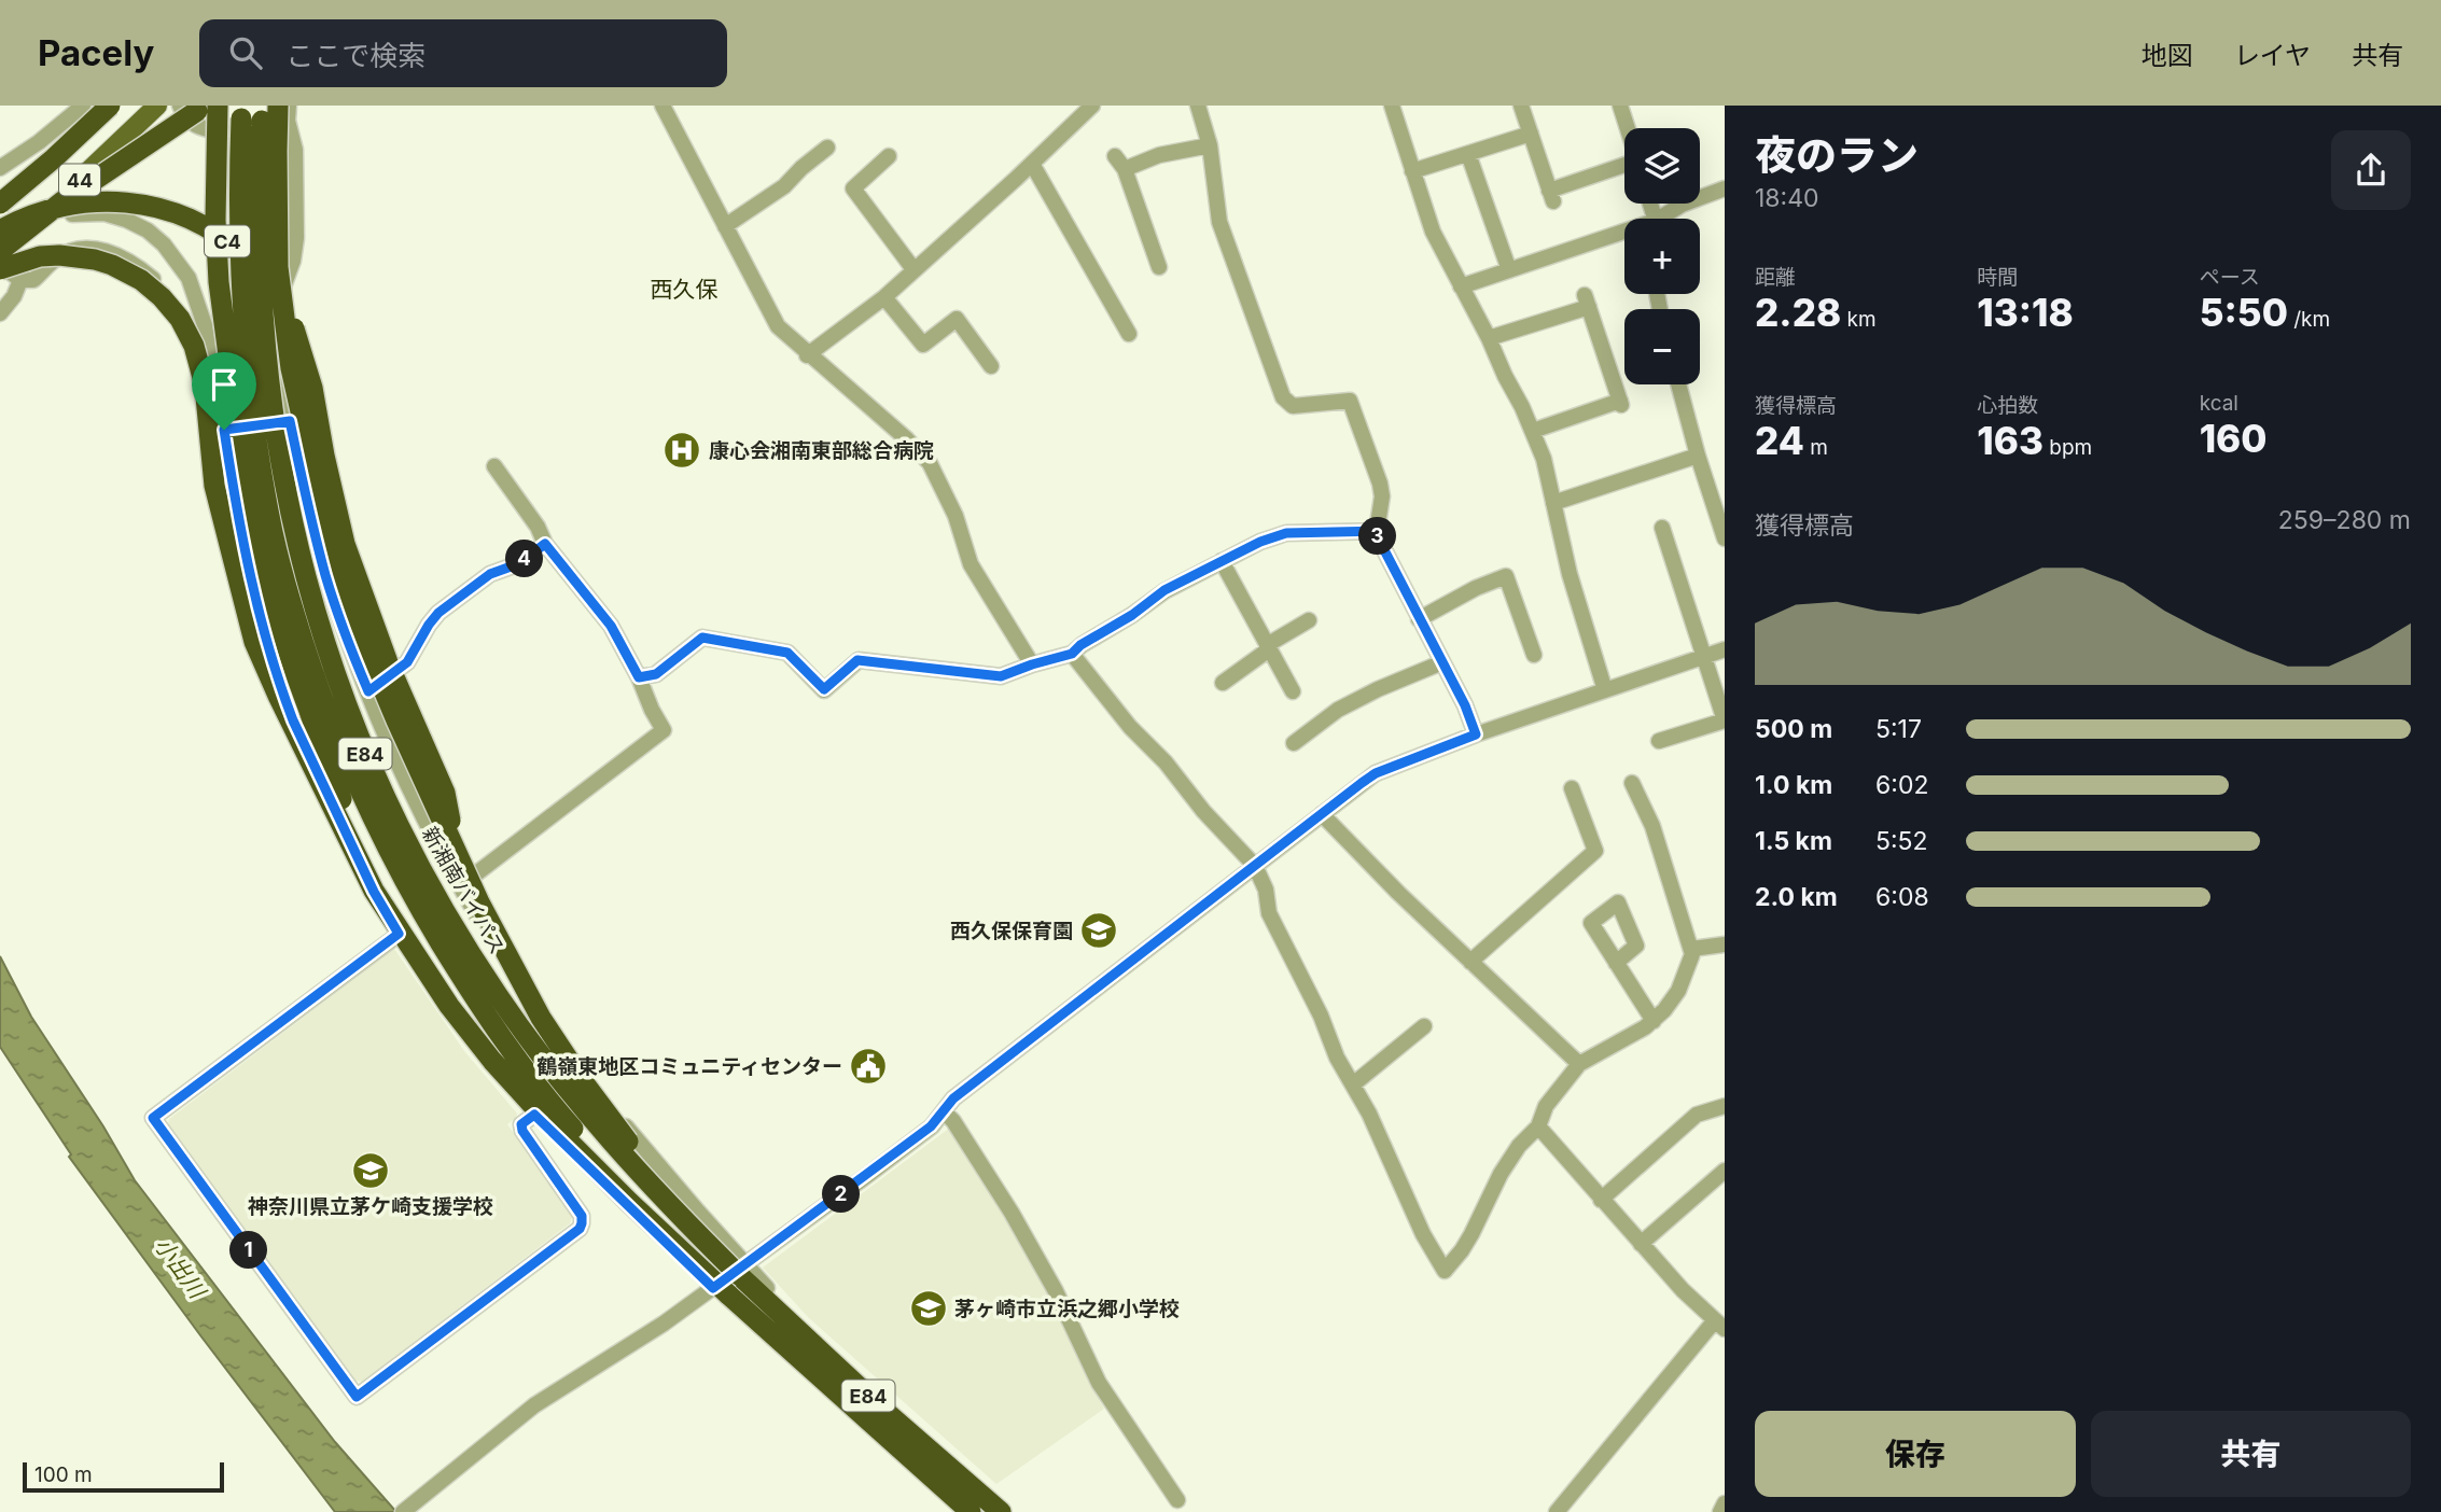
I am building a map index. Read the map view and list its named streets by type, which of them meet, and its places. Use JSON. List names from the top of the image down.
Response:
{
  "streets": {
    "highway": ["C4", "E84", "新湘南バイパス"],
    "main road": ["44"]
  },
  "crossings": [
    ["E84", "新湘南バイパス"]
  ],
  "districts": ["西久保"],
  "water": ["小出川"],
  "places": {
    "hospital": ["康心会湘南東部総合病院"],
    "school or university": ["西久保保育園", "神奈川県立茅ケ崎支援学校", "茅ヶ崎市立浜之郷小学校"],
    "public building": ["鶴嶺東地区コミュニティセンター"]
  },
  "scale_bar": "100 m",
  "page": {
    "header": "Pacely",
    "search": "ここで検索",
    "nav": ["地図", "レイヤ", "共有"],
    "heading": ["夜のラン", "18:40"],
    "map_buttons": ["+", "−"],
    "stats": [
      ["距離", "2.28 km"],
      ["時間", "13:18"],
      ["ペース", "5:50 /km"],
      ["獲得標高", "24 m"],
      ["心拍数", "163 bpm"],
      ["kcal", "160"]
    ],
    "chart": ["獲得標高", "259–280 m"],
    "pins": [
      "3",
      "4",
      "2",
      "1"
    ],
    "list": [
      {
        "name": "500 m",
        "note": "5:17"
      },
      {
        "name": "1.0 km",
        "note": "6:02"
      },
      {
        "name": "1.5 km",
        "note": "5:52"
      },
      {
        "name": "2.0 km",
        "note": "6:08"
      }
    ],
    "buttons": ["保存", "共有"],
    "scale": "100 m"
  }
}
